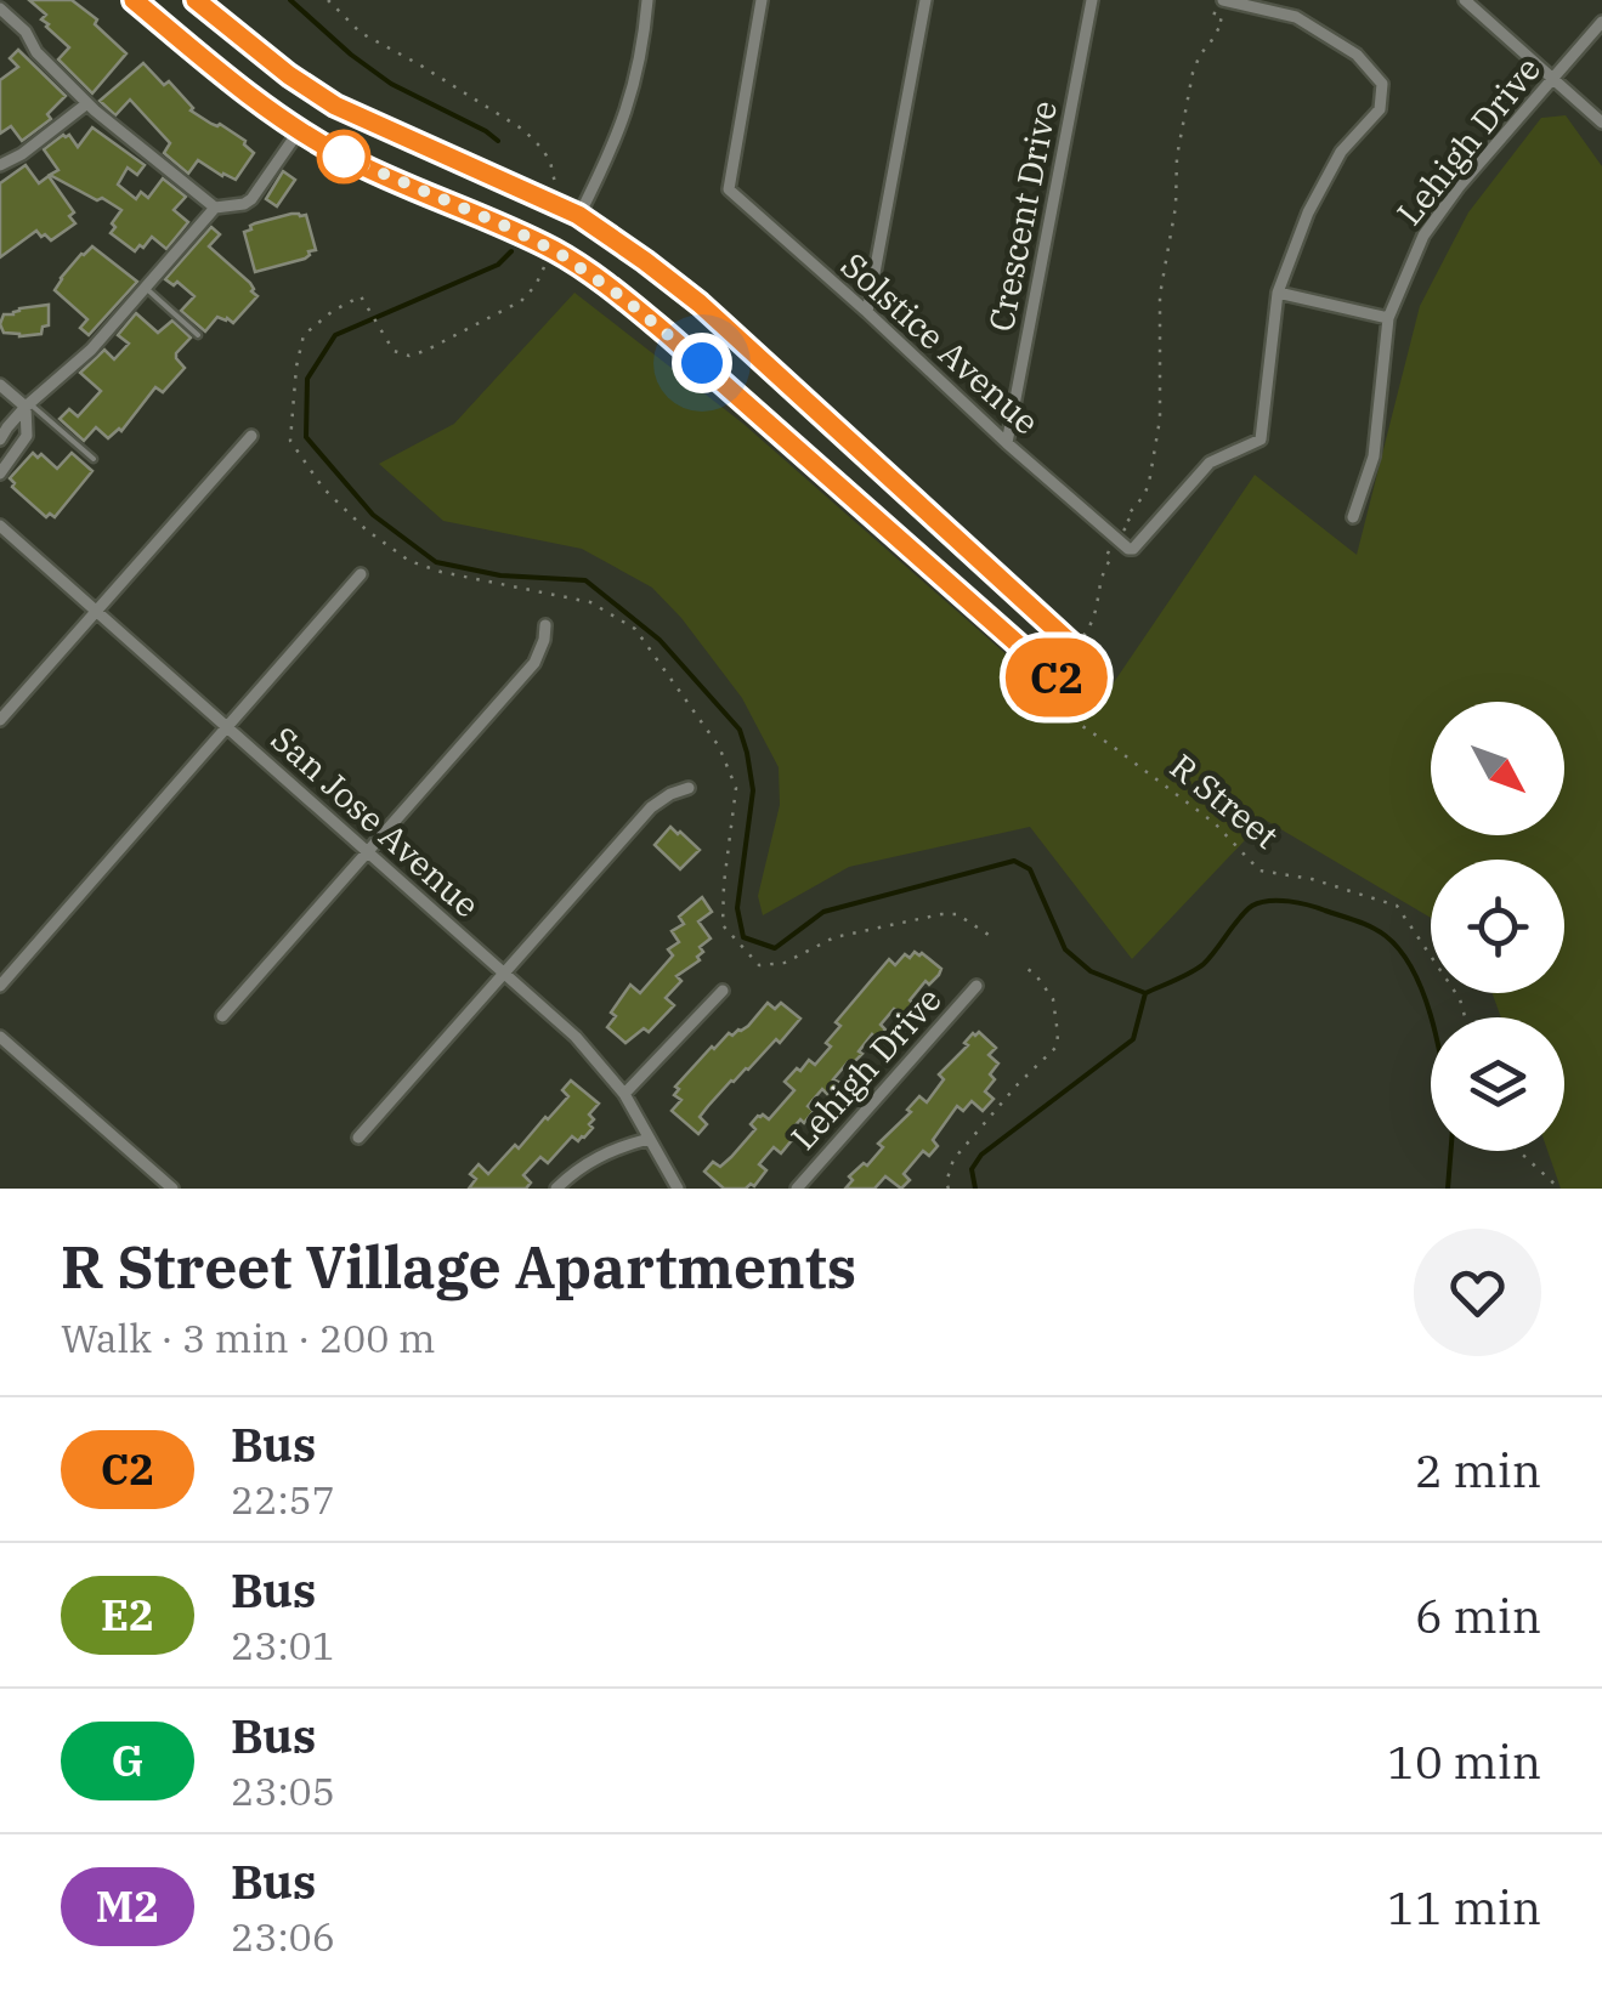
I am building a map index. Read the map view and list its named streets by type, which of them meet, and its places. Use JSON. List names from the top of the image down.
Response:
{
  "streets": {
    "street": [
      "Lehigh Drive",
      "Crescent Drive",
      "Solstice Avenue",
      "San Jose Avenue"
    ],
    "path": ["R Street"]
  },
  "crossings": [
    ["Crescent Drive", "Solstice Avenue"]
  ],
  "lines": ["bus line C2"],
  "north": "bottom right",
  "page": {
    "on_map": "C2",
    "heading": ["R Street Village Apartments", "Walk · 3 min · 200 m"],
    "list": [
      {
        "mark": "C2",
        "name": "Bus",
        "note": "22:57",
        "value": "2 min"
      },
      {
        "mark": "E2",
        "name": "Bus",
        "note": "23:01",
        "value": "6 min"
      },
      {
        "mark": "G",
        "name": "Bus",
        "note": "23:05",
        "value": "10 min"
      },
      {
        "mark": "M2",
        "name": "Bus",
        "note": "23:06",
        "value": "11 min"
      }
    ]
  }
}
